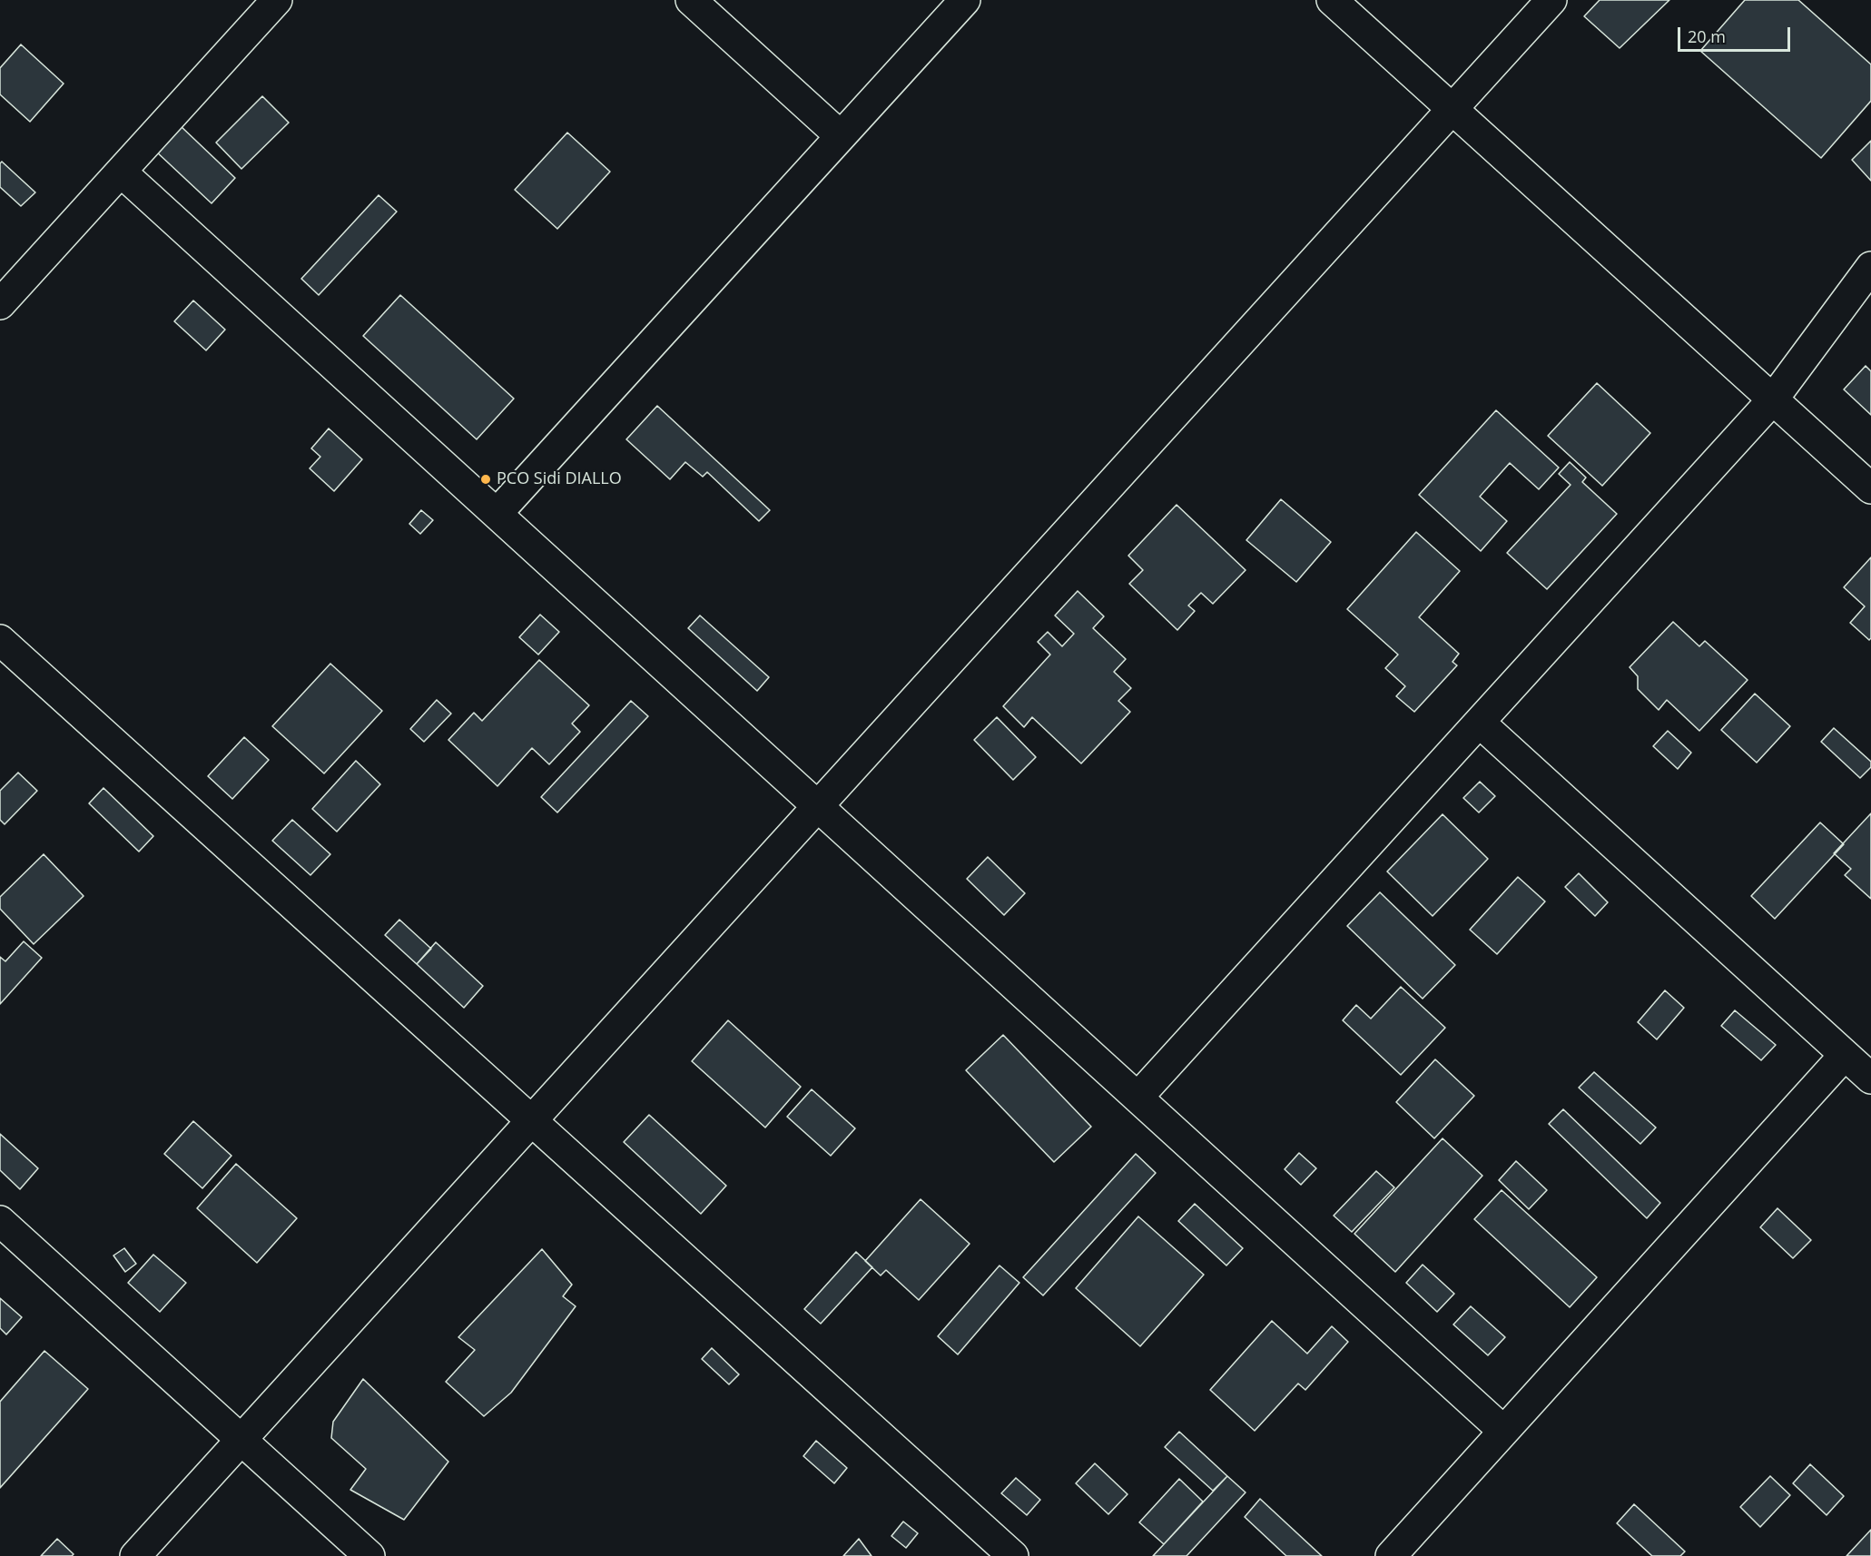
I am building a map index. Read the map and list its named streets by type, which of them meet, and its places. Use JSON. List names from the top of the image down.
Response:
{
  "places": ["PCO Sidi DIALLO"],
  "scale_bar": "20 m"
}
